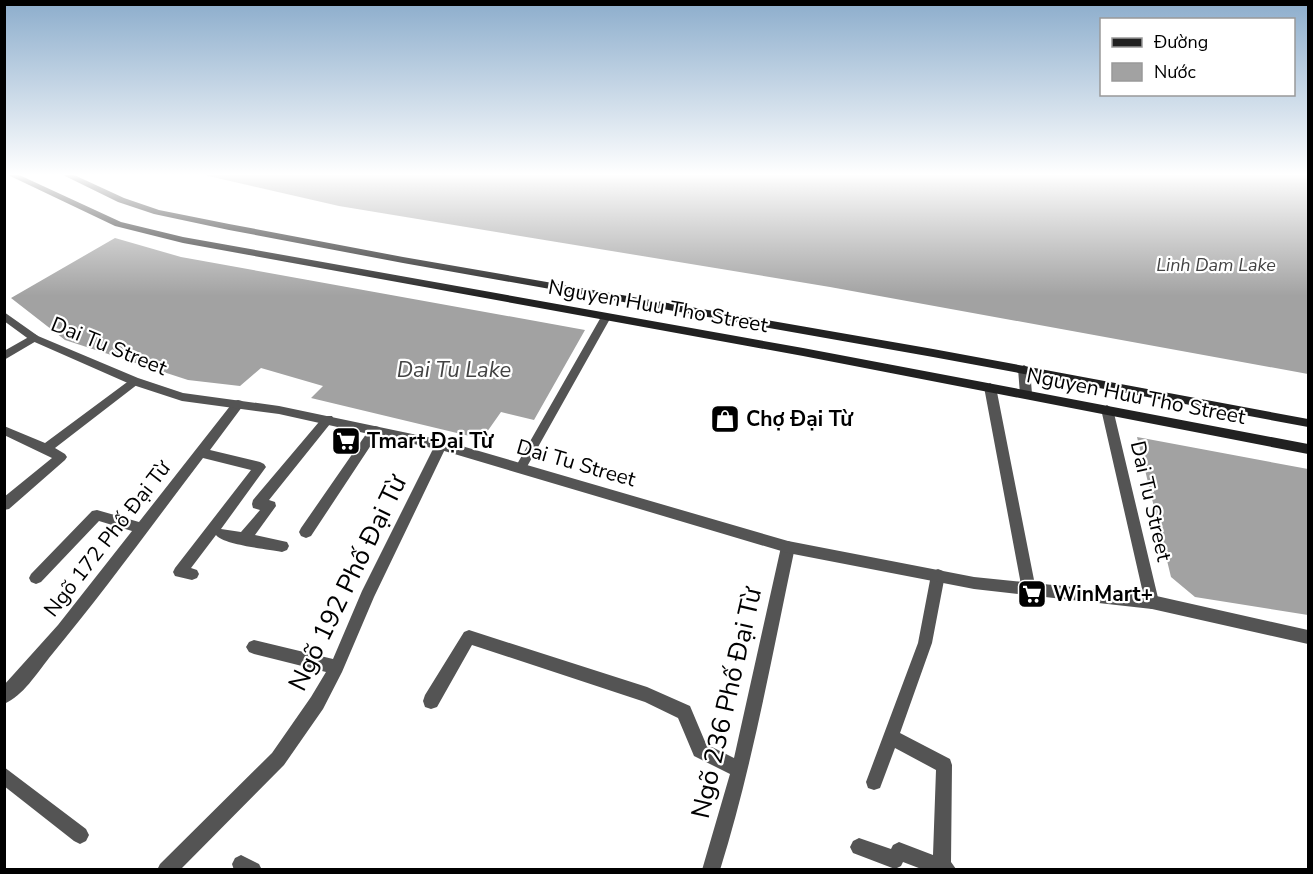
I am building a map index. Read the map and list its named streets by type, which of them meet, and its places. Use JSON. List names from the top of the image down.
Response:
{
  "streets": {
    "main road": ["Nguyen Huu Tho Street"],
    "street": [
      "Dai Tu Street",
      "Ngõ 172 Phố Đại Từ",
      "Ngõ 192 Phố Đại Từ",
      "Ngõ 236 Phố Đại Từ"
    ]
  },
  "crossings": [
    ["Nguyen Huu Tho Street", "Dai Tu Street"],
    ["Dai Tu Street", "Ngõ 172 Phố Đại Từ"],
    ["Dai Tu Street", "Ngõ 192 Phố Đại Từ"],
    ["Dai Tu Street", "Ngõ 236 Phố Đại Từ"]
  ],
  "water": ["Linh Dam Lake", "Dai Tu Lake"],
  "places": {
    "shop": ["Chợ Đại Từ"],
    "supermarket": ["Tmart Đại Từ", "WinMart+"]
  },
  "legend": ["Đường", "Nước"]
}
